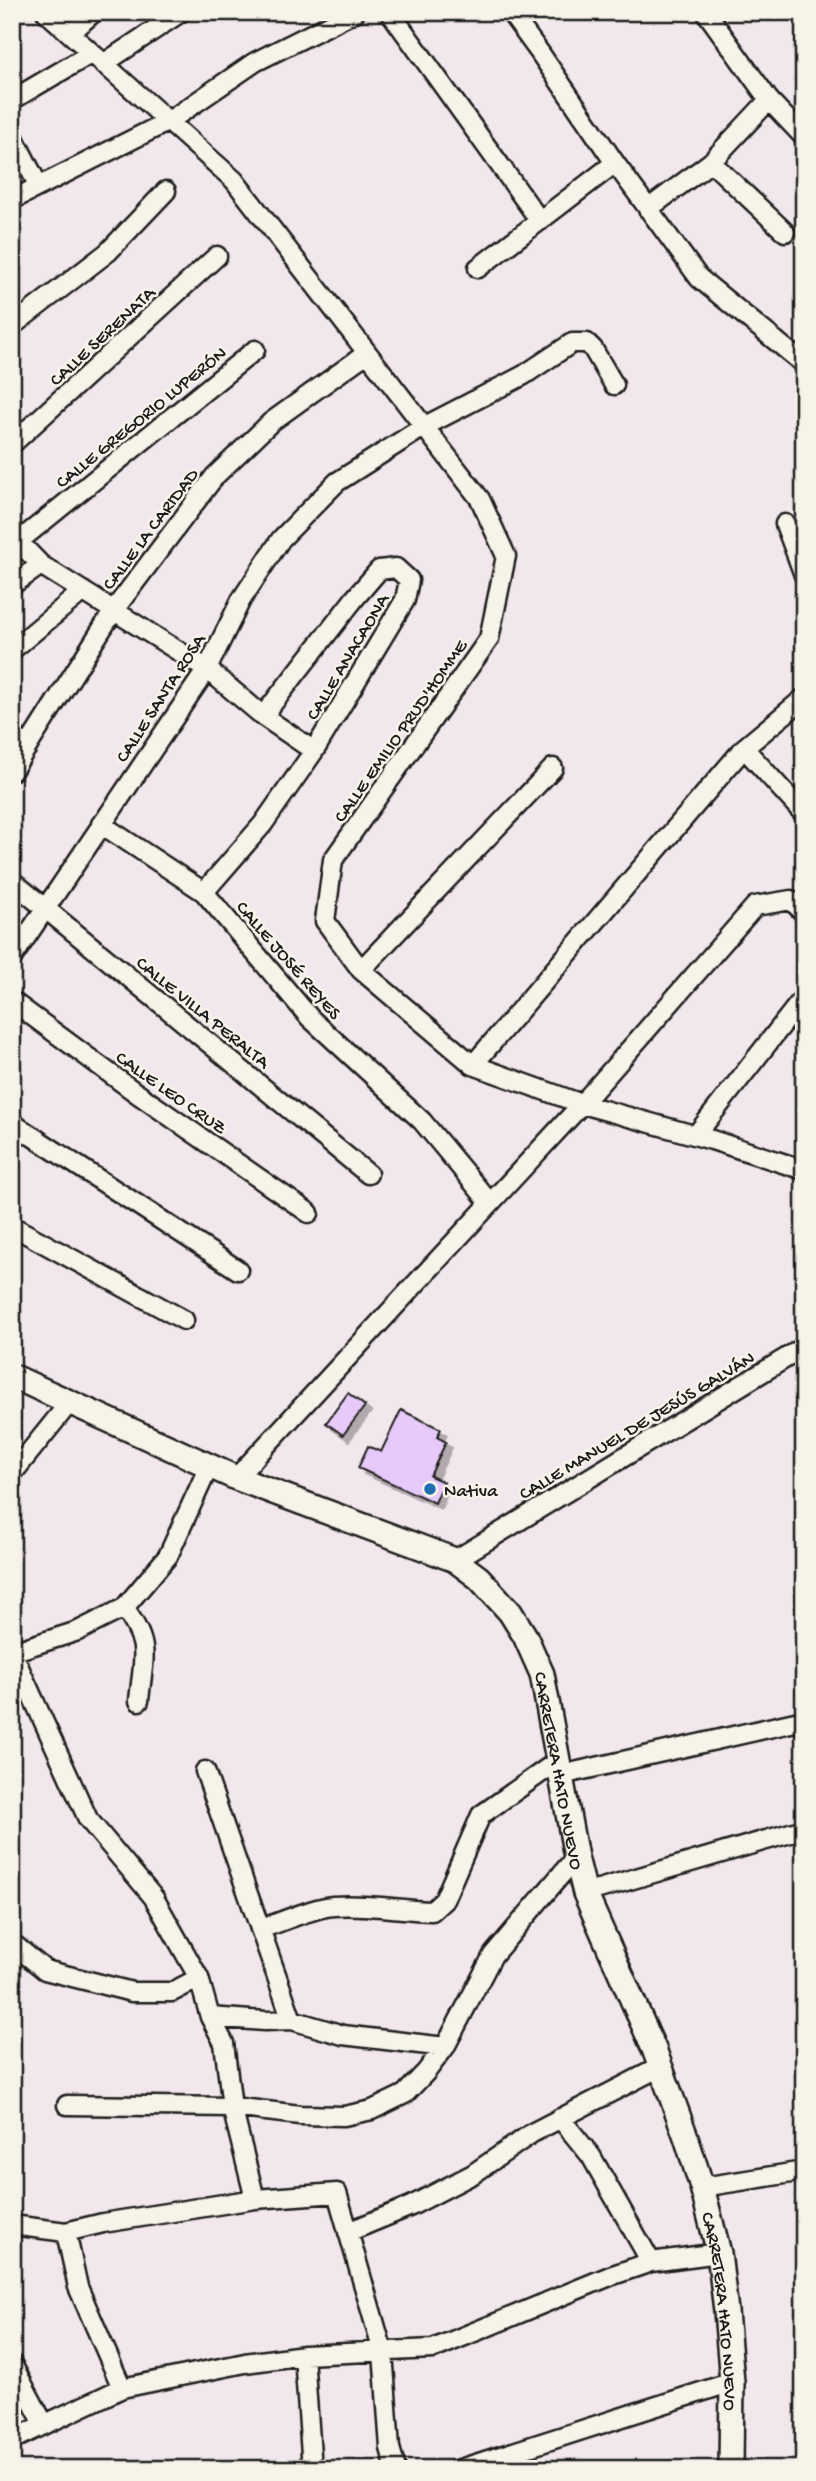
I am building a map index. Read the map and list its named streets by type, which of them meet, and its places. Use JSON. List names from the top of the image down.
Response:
{
  "streets": {
    "main road": ["CARRETERA HATO NUEVO"],
    "street": [
      "CALLE SERENATA",
      "CALLE GREGORIO LUPERÓN",
      "CALLE LA CARIDAD",
      "CALLE ANACAONA",
      "CALLE SANTA ROSA",
      "CALLE EMILIO PRUD'HOMME",
      "CALLE JOSÉ REYES",
      "CALLE VILLA PERALTA",
      "CALLE LEO CRUZ",
      "CALLE MANUEL DE JESÚS GALVÁN"
    ]
  },
  "crossings": [
    ["CALLE LA CARIDAD", "CALLE EMILIO PRUD'HOMME"],
    ["CALLE ANACAONA", "CALLE JOSÉ REYES"],
    ["CALLE SANTA ROSA", "CALLE EMILIO PRUD'HOMME"],
    ["CALLE SANTA ROSA", "CALLE JOSÉ REYES"],
    ["CALLE SANTA ROSA", "CALLE VILLA PERALTA"],
    ["CALLE MANUEL DE JESÚS GALVÁN", "CARRETERA HATO NUEVO"]
  ],
  "places": ["Nativa"]
}
